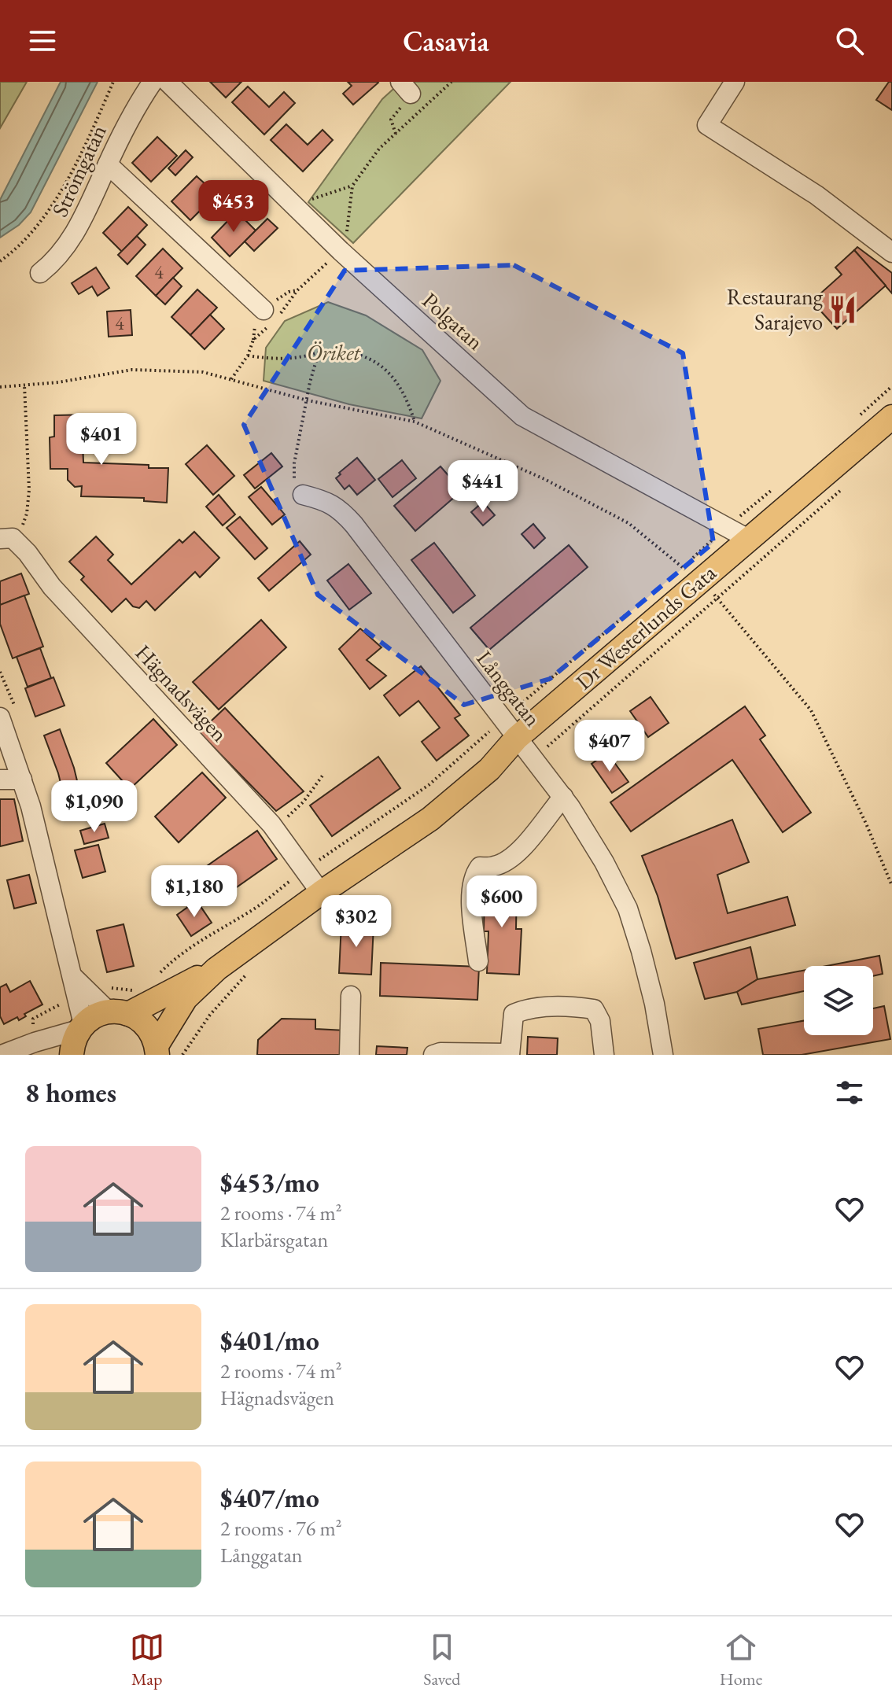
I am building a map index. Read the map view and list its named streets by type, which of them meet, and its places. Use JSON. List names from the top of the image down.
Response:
{
  "streets": {
    "main road": ["Dr Westerlunds Gata"],
    "street": [
      "Strömgatan",
      "Polgatan",
      "Långgatan",
      "Hägnadsvägen"
    ]
  },
  "crossings": [
    ["Polgatan", "Dr Westerlunds Gata"],
    ["Dr Westerlunds Gata", "Långgatan"],
    ["Dr Westerlunds Gata", "Hägnadsvägen"]
  ],
  "parks": ["Öriket"],
  "places": {
    "restaurant": ["Restaurang Sarajevo"]
  },
  "house_numbers": ["4", "4"],
  "page": {
    "header": "Casavia",
    "price": [
      "$453",
      "$401",
      "$441",
      "$407",
      "$1,090",
      "$1,180",
      "$600",
      "$302"
    ],
    "heading": "8 homes",
    "list": [
      {
        "name": "$453/mo",
        "note": "2 rooms · 74 m² · Klarbärsgatan"
      },
      {
        "name": "$401/mo",
        "note": "2 rooms · 74 m² · Hägnadsvägen"
      },
      {
        "name": "$407/mo",
        "note": "2 rooms · 76 m² · Långgatan"
      }
    ],
    "tabs": ["Map", "Saved", "Home"]
  }
}
